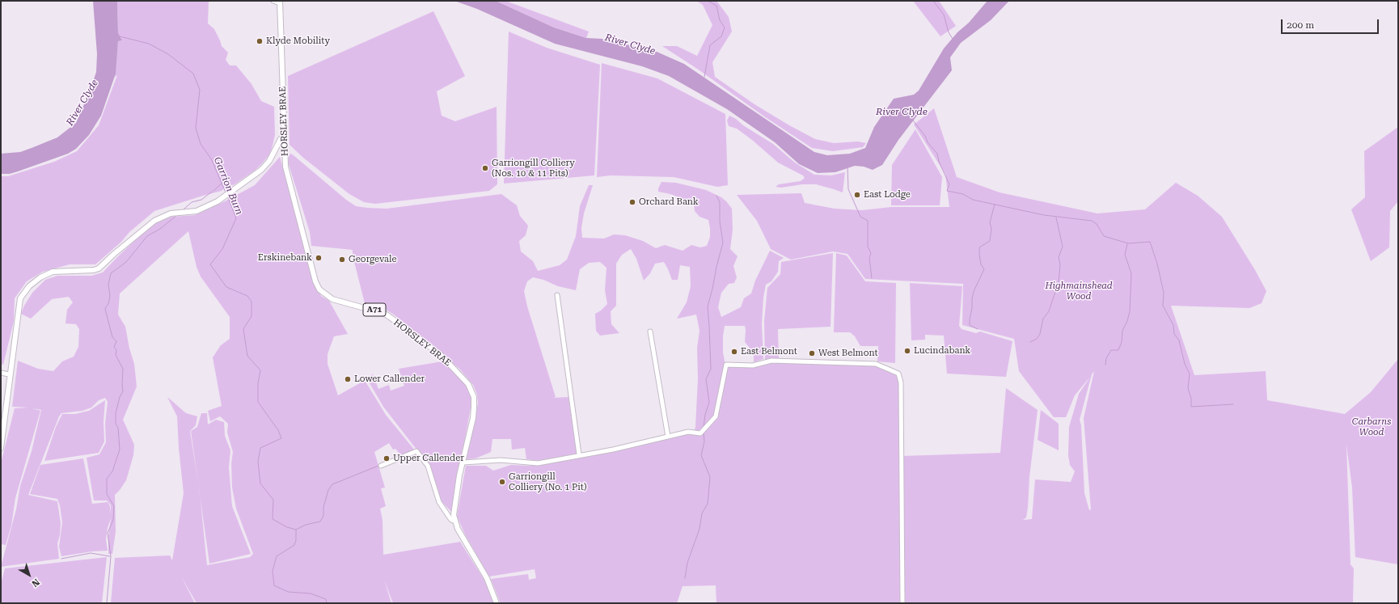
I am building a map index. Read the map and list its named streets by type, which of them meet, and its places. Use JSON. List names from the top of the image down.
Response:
{
  "streets": {
    "main road": ["HORSLEY BRAE", "A71"]
  },
  "water": ["River Clyde", "Garrion Burn"],
  "parks": ["Highmainshead Wood", "Carbarns Wood"],
  "places": [
    "Klyde Mobility",
    "Garriongill Colliery (Nos. 10 & 11 Pits)",
    "East Lodge",
    "Orchard Bank",
    "Erskinebank",
    "Georgevale",
    "Lucindabank",
    "East Belmont",
    "West Belmont",
    "Lower Callender",
    "Upper Callender",
    "Garriongill Colliery (No. 1 Pit)"
  ],
  "scale_bar": "200 m",
  "north": "bottom right"
}
